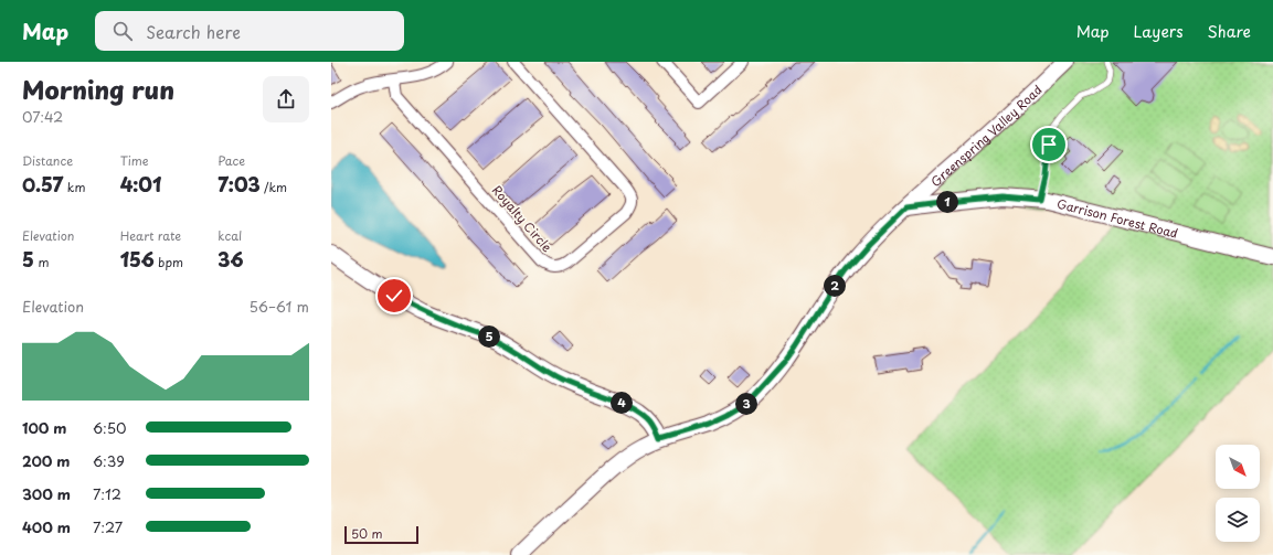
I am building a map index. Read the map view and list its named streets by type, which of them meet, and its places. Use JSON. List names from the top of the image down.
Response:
{
  "streets": {
    "main road": ["Greenspring Valley Road", "Garrison Forest Road"],
    "street": ["Royalty Circle"]
  },
  "crossings": [
    ["Greenspring Valley Road", "Garrison Forest Road"]
  ],
  "scale_bar": "50 m",
  "north": "bottom right",
  "page": {
    "header": "Map",
    "search": "Search here",
    "nav": ["Map", "Layers", "Share"],
    "heading": ["Morning run", "07:42"],
    "stats": [
      ["Distance", "0.57 km"],
      ["Time", "4:01"],
      ["Pace", "7:03 /km"],
      ["Elevation", "5 m"],
      ["Heart rate", "156 bpm"],
      ["kcal", "36"]
    ],
    "pins": [
      "1",
      "2",
      "5",
      "4",
      "3"
    ],
    "chart": ["Elevation", "56–61 m"],
    "list": [
      {
        "name": "100 m",
        "note": "6:50"
      },
      {
        "name": "200 m",
        "note": "6:39"
      },
      {
        "name": "300 m",
        "note": "7:12"
      },
      {
        "name": "400 m",
        "note": "7:27"
      }
    ],
    "scale": "50 m"
  }
}
